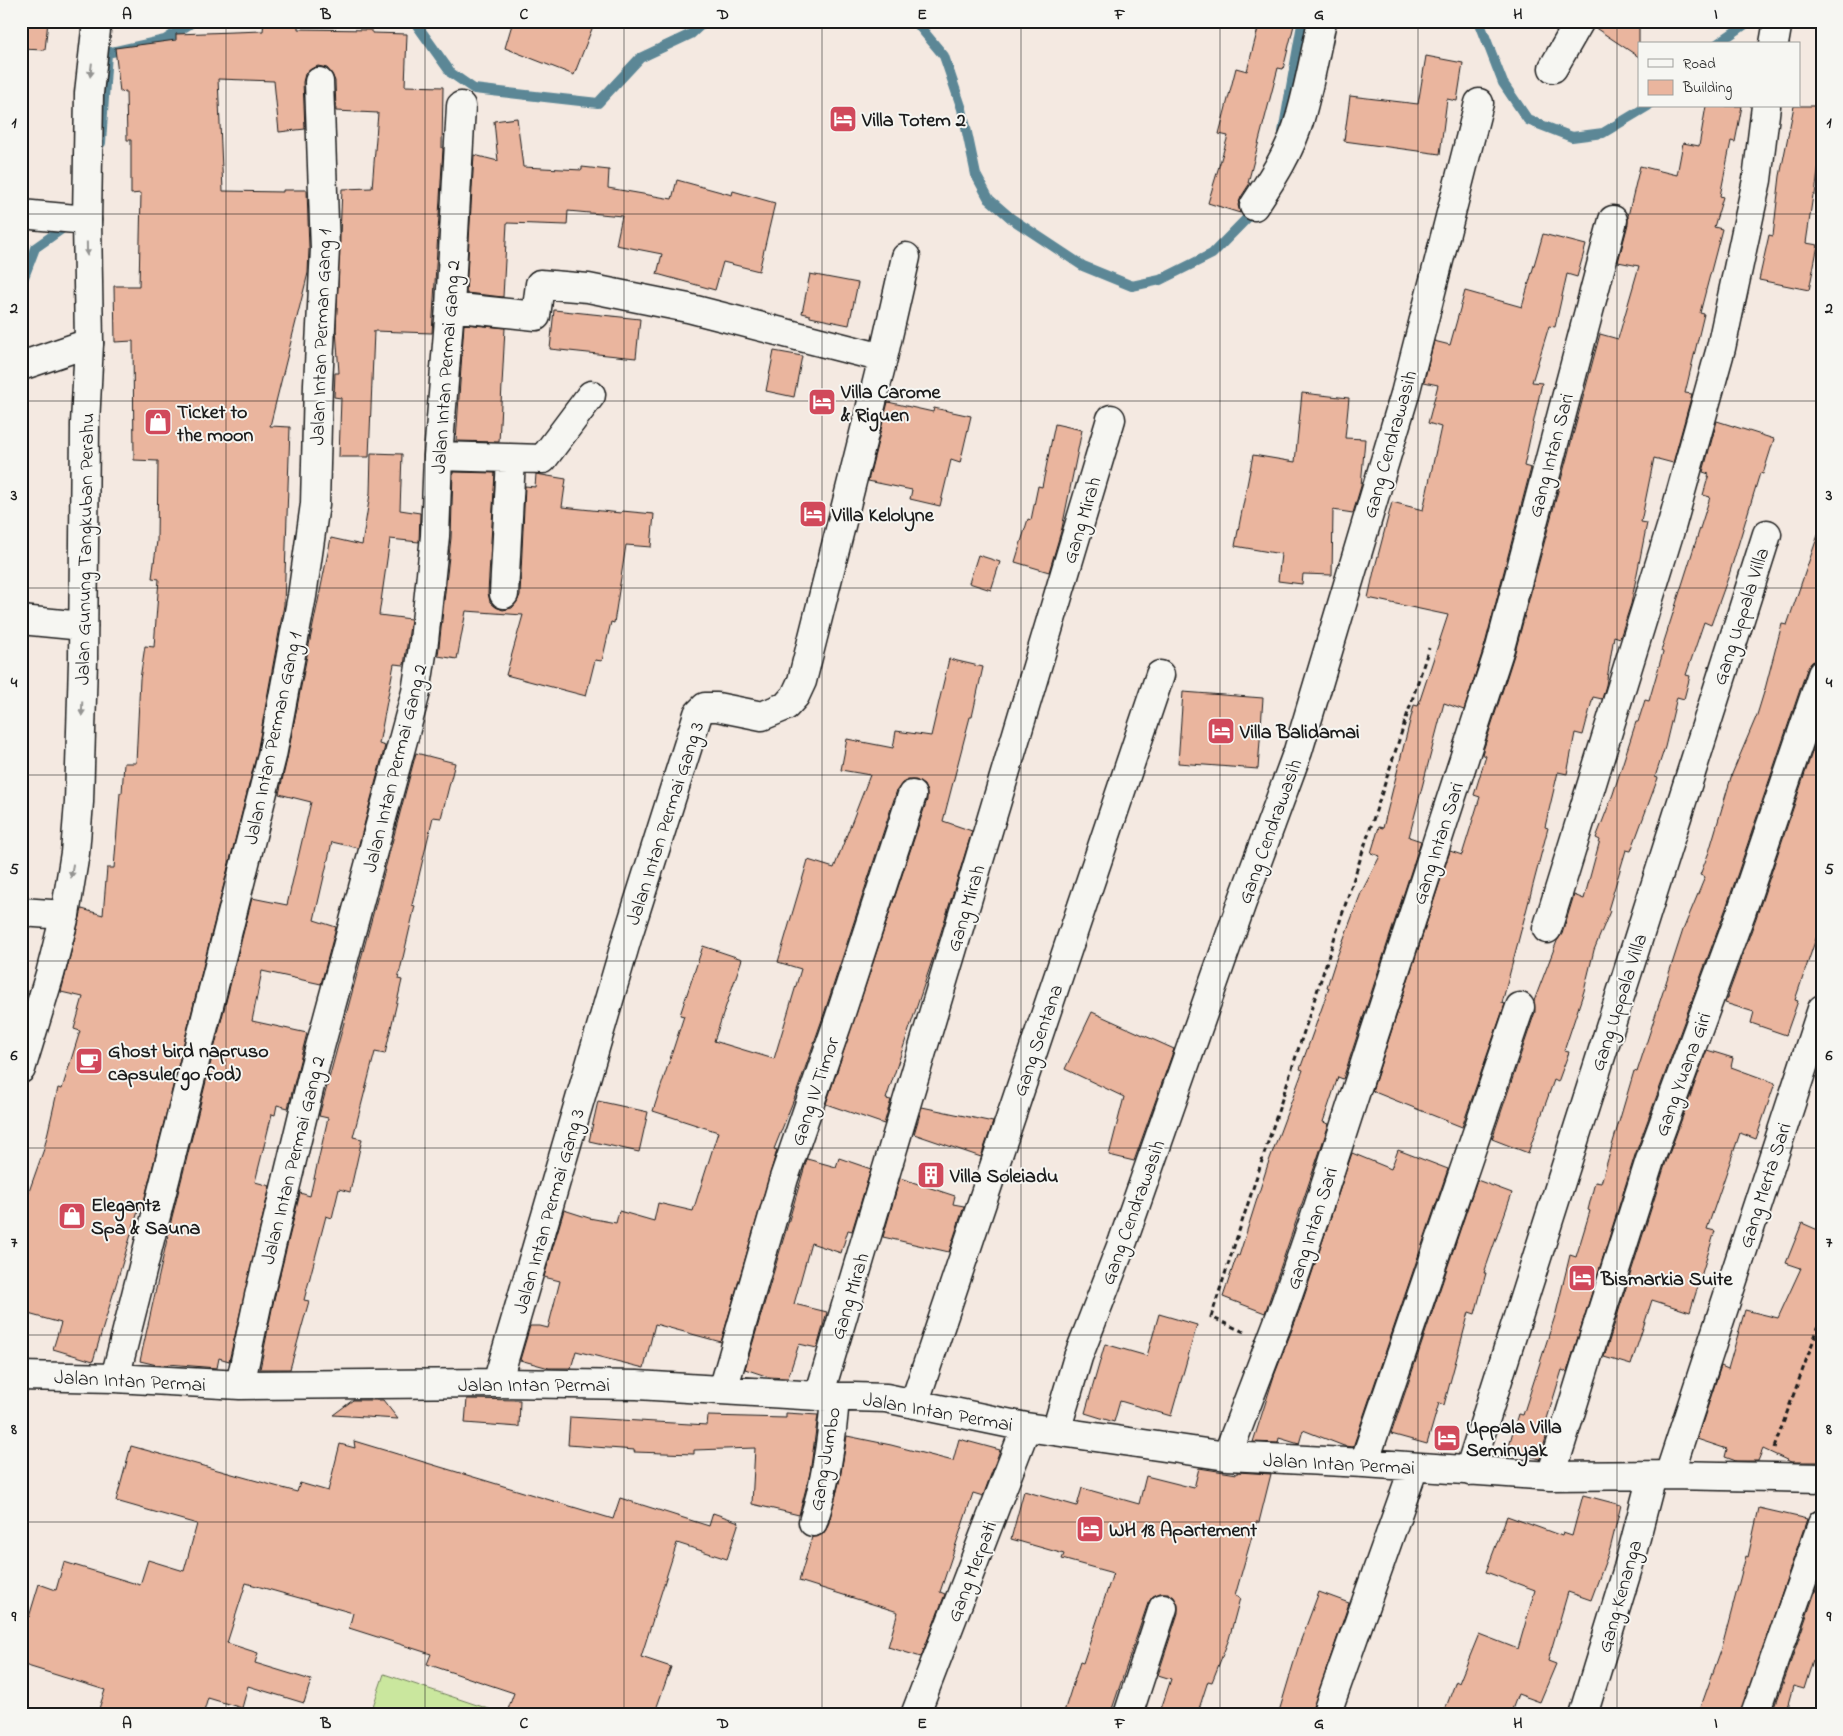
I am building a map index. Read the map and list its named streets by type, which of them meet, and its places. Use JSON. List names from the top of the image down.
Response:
{
  "streets": {
    "street": [
      "Jalan Intan Perman Gang 1",
      "Jalan Intan Permai Gang 2",
      "Gang Cendrawasih",
      "Gang Intan Sari",
      "Gang Mirah",
      "Jalan Gunung Tangkuban Perahu",
      "Gang Uppala Villa",
      "Jalan Intan Permai Gang 3",
      "Gang Sentana",
      "Gang Yuana Giri",
      "Gang IV Timor",
      "Gang Merta Sari",
      "Jalan Intan Permai",
      "Gang Jumbo",
      "Gang Merpati",
      "Gang Kenanga"
    ]
  },
  "crossings": [
    ["Jalan Intan Perman Gang 1", "Jalan Intan Permai"],
    ["Jalan Intan Permai Gang 2", "Jalan Intan Permai"],
    ["Gang Cendrawasih", "Jalan Intan Permai"],
    ["Gang Intan Sari", "Jalan Intan Permai"],
    ["Gang Mirah", "Jalan Intan Permai"],
    ["Gang Mirah", "Gang Jumbo"],
    ["Gang Uppala Villa", "Jalan Intan Permai"],
    ["Jalan Intan Permai Gang 3", "Jalan Intan Permai"],
    ["Gang Sentana", "Jalan Intan Permai"],
    ["Gang Yuana Giri", "Jalan Intan Permai"],
    ["Gang IV Timor", "Jalan Intan Permai"],
    ["Gang Merta Sari", "Jalan Intan Permai"],
    ["Gang Merta Sari", "Gang Kenanga"],
    ["Jalan Intan Permai", "Gang Jumbo"],
    ["Jalan Intan Permai", "Gang Merpati"],
    ["Jalan Intan Permai", "Gang Kenanga"]
  ],
  "one_way": ["Jalan Gunung Tangkuban Perahu"],
  "places": {
    "hotel": [
      "Villa Totem 2",
      "Villa Carome & Riguen",
      "Villa Kelolyne",
      "Villa Balidamai",
      "Bismarkia Suite",
      "Uppala Villa Seminyak",
      "WH 18 Apartement"
    ],
    "shop": ["Ticket to the moon", "Elegantz Spa & Sauna"],
    "cafe": ["Ghost bird napruso capsule(go fod)"],
    "building": ["Villa Soleiadu"]
  },
  "legend": ["Road", "Building"],
  "grid": {
    "columns": [
      "A",
      "B",
      "C",
      "D",
      "E",
      "F",
      "G",
      "H",
      "I"
    ],
    "rows": [
      "1",
      "2",
      "3",
      "4",
      "5",
      "6",
      "7",
      "8",
      "9"
    ]
  }
}
